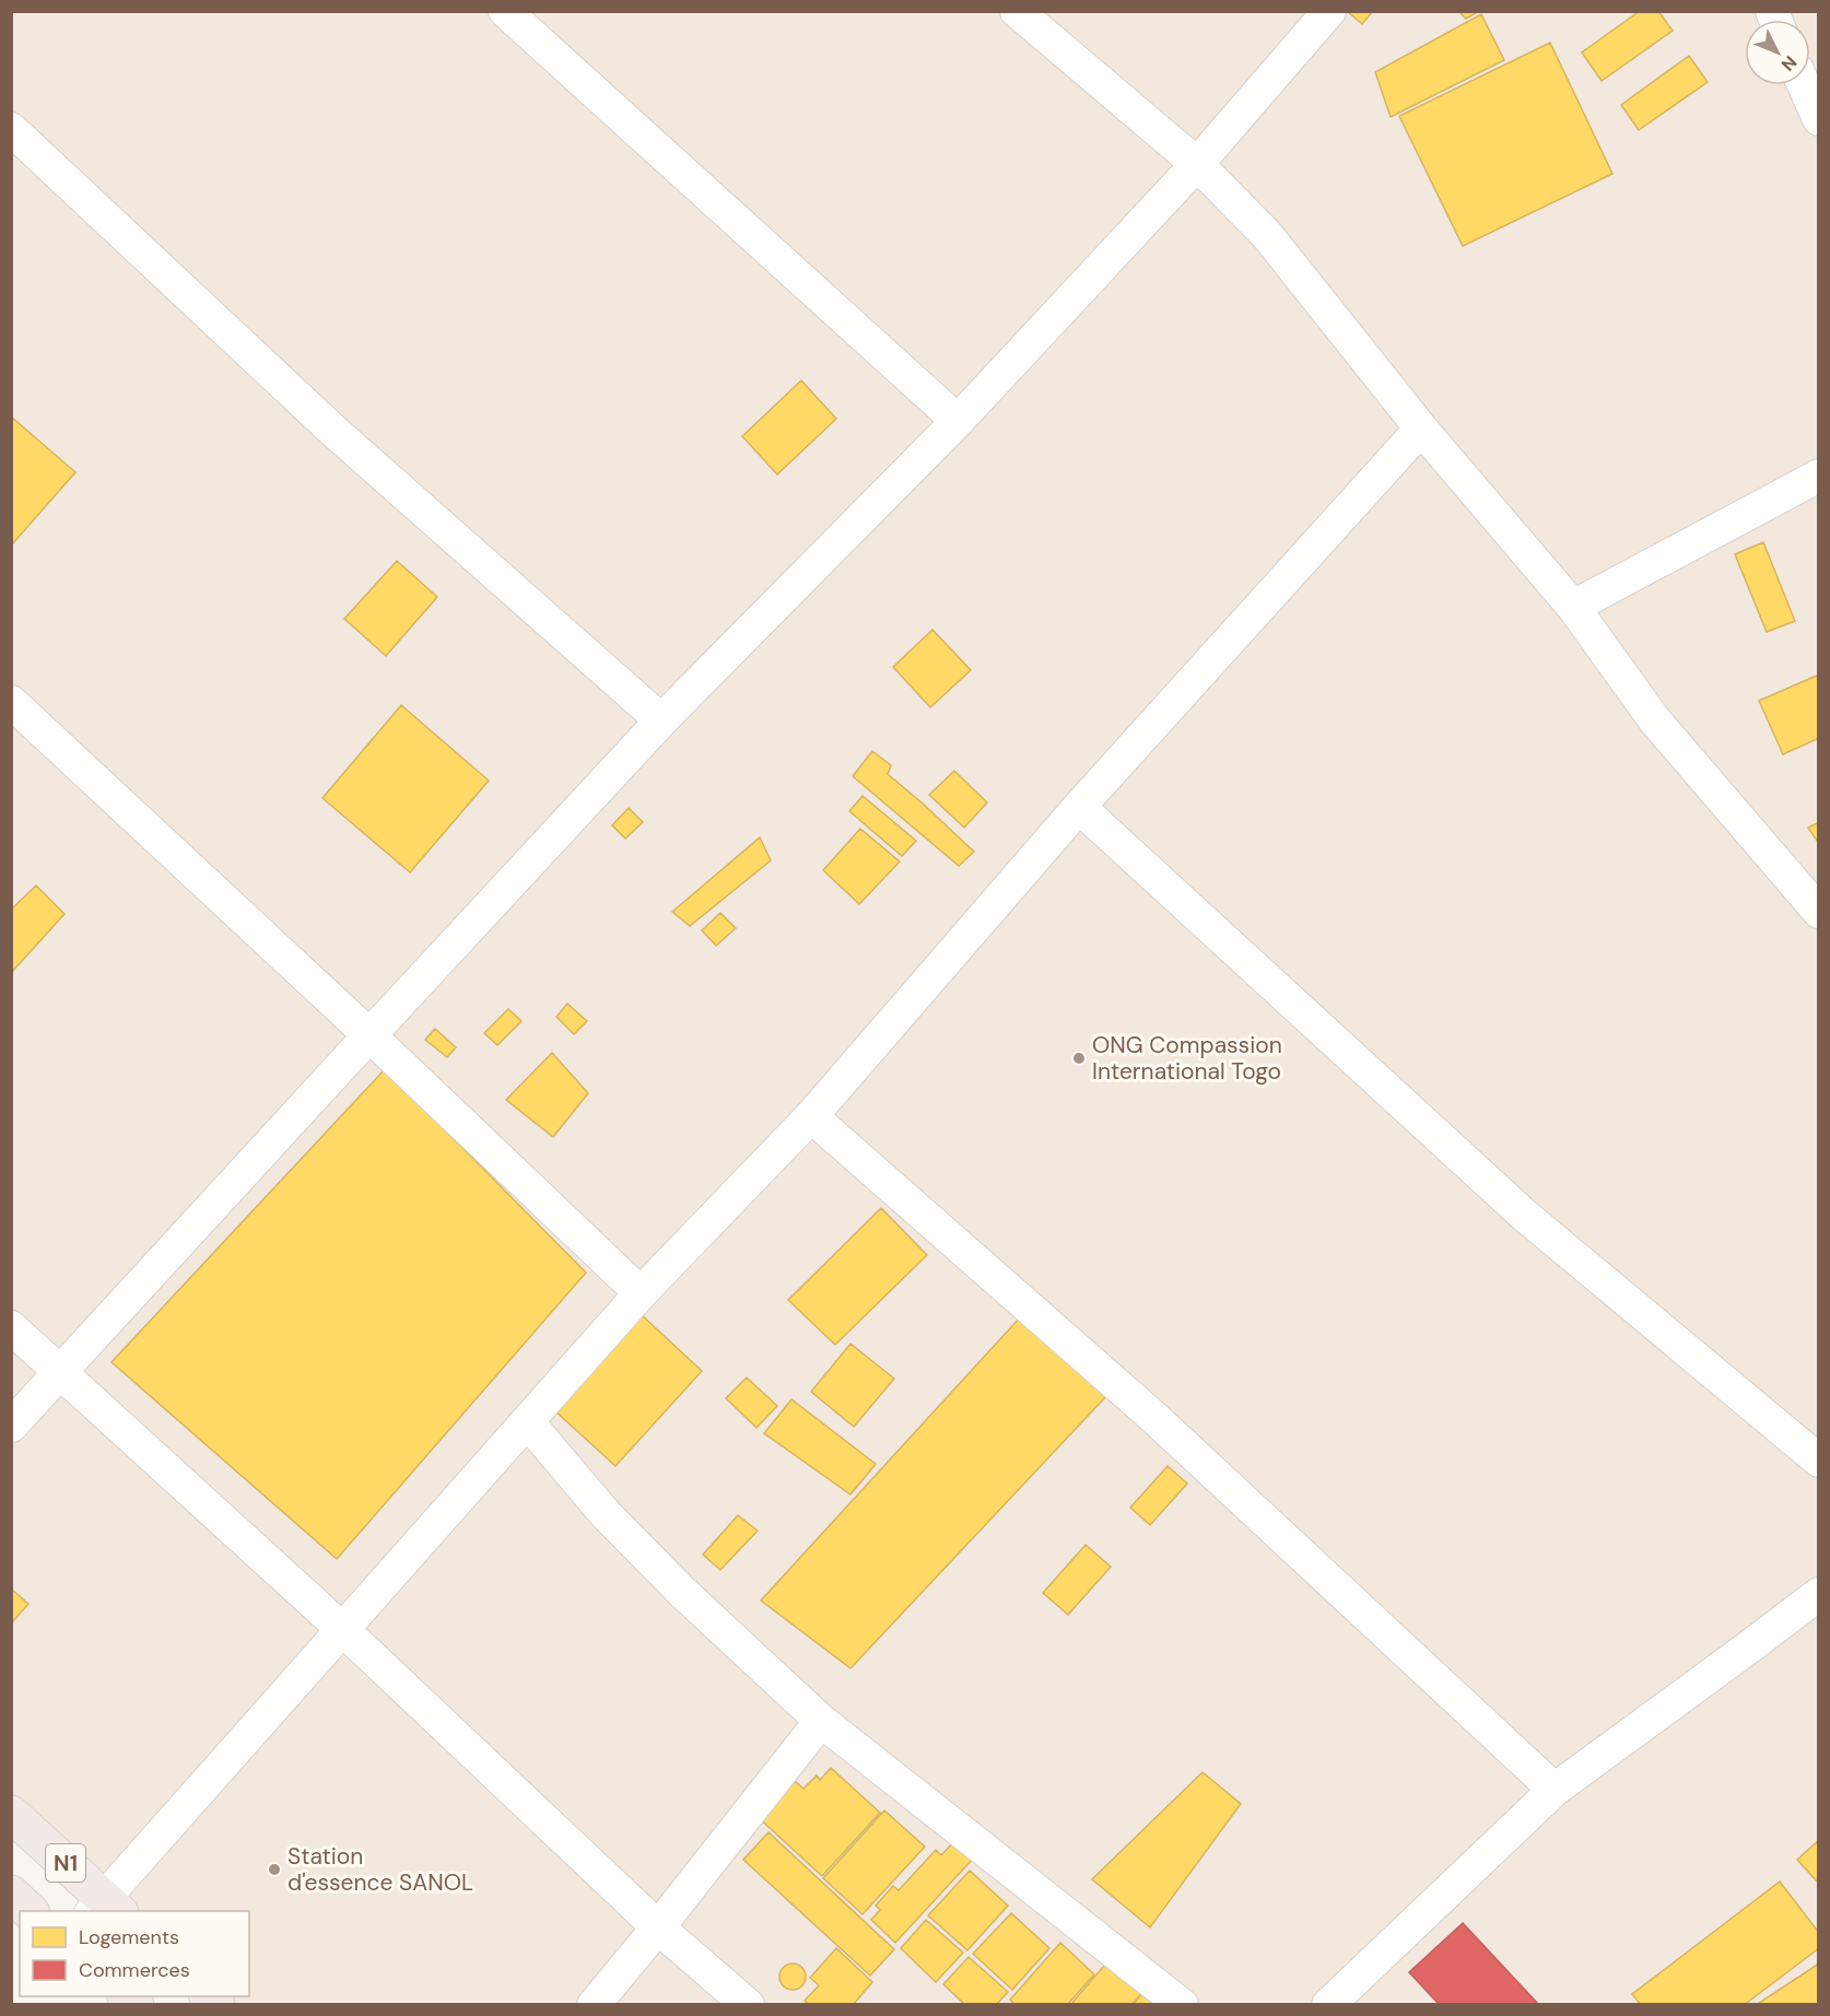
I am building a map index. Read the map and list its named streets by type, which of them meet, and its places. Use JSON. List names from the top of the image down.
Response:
{
  "streets": {
    "highway": ["N1"]
  },
  "places": ["ONG Compassion International Togo", "Station d'essence SANOL"],
  "legend": ["Logements", "Commerces"],
  "north": "bottom right"
}
